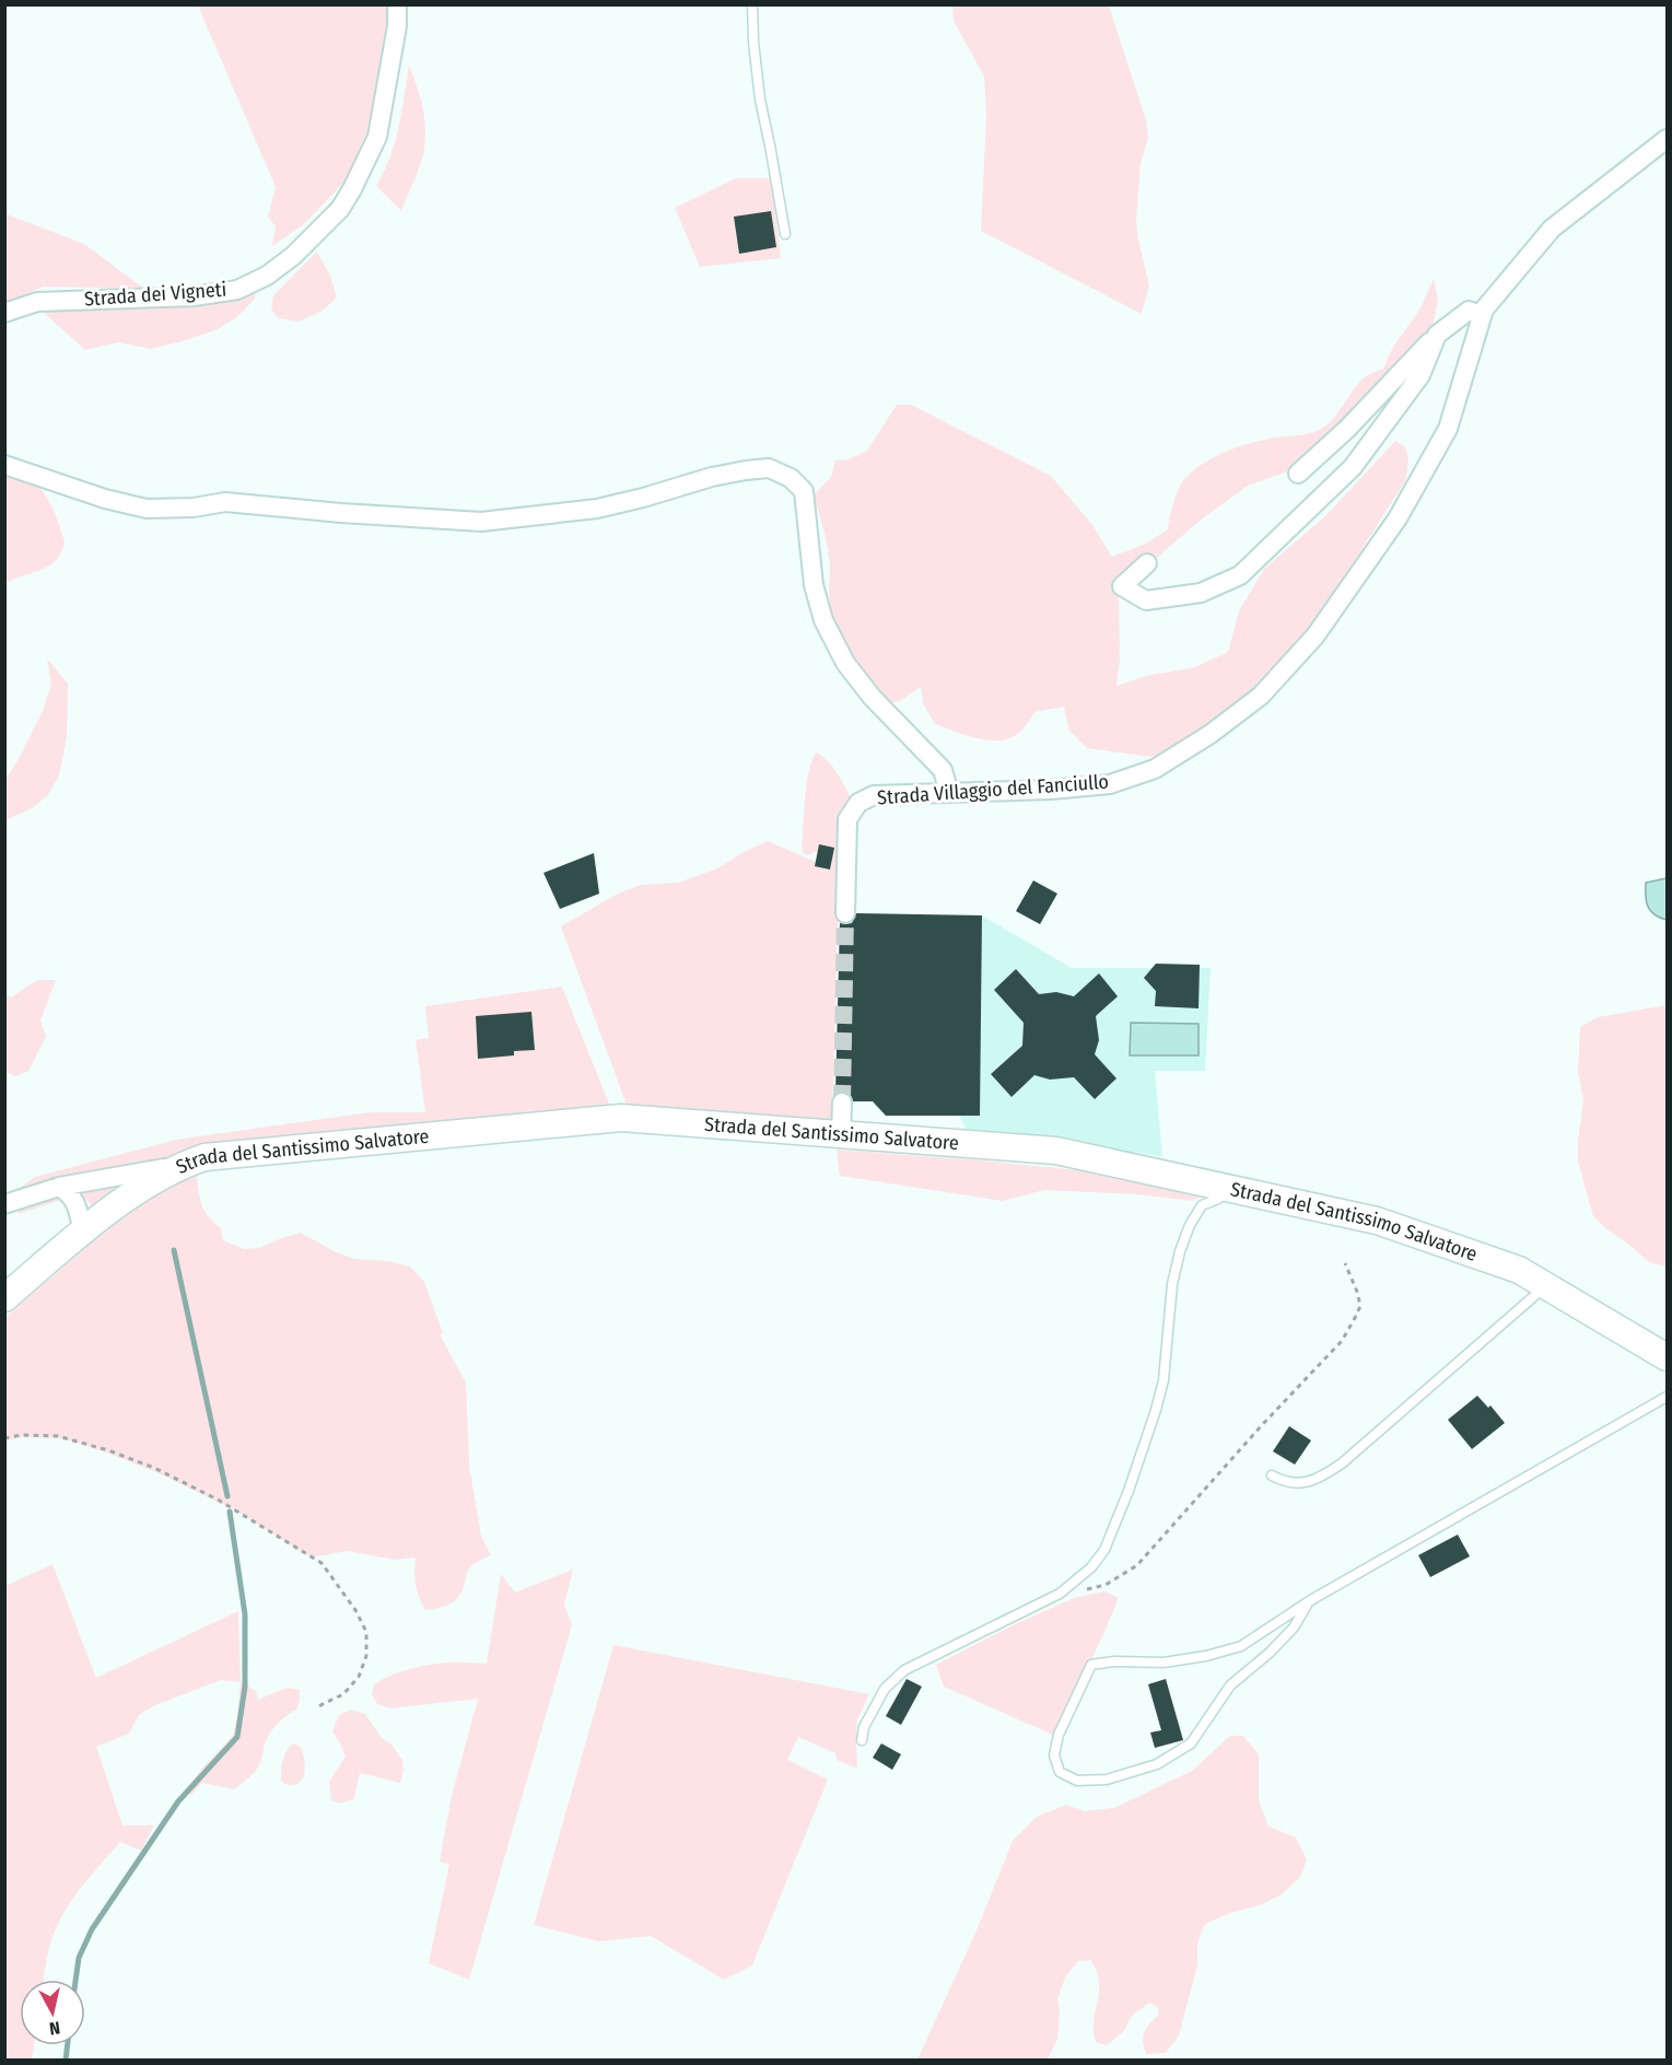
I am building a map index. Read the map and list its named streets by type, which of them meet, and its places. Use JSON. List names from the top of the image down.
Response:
{
  "streets": {
    "street": ["Strada dei Vigneti", "Strada Villaggio del Fanciullo", "Strada del Santissimo Salvatore"]
  },
  "north": "bottom"
}
